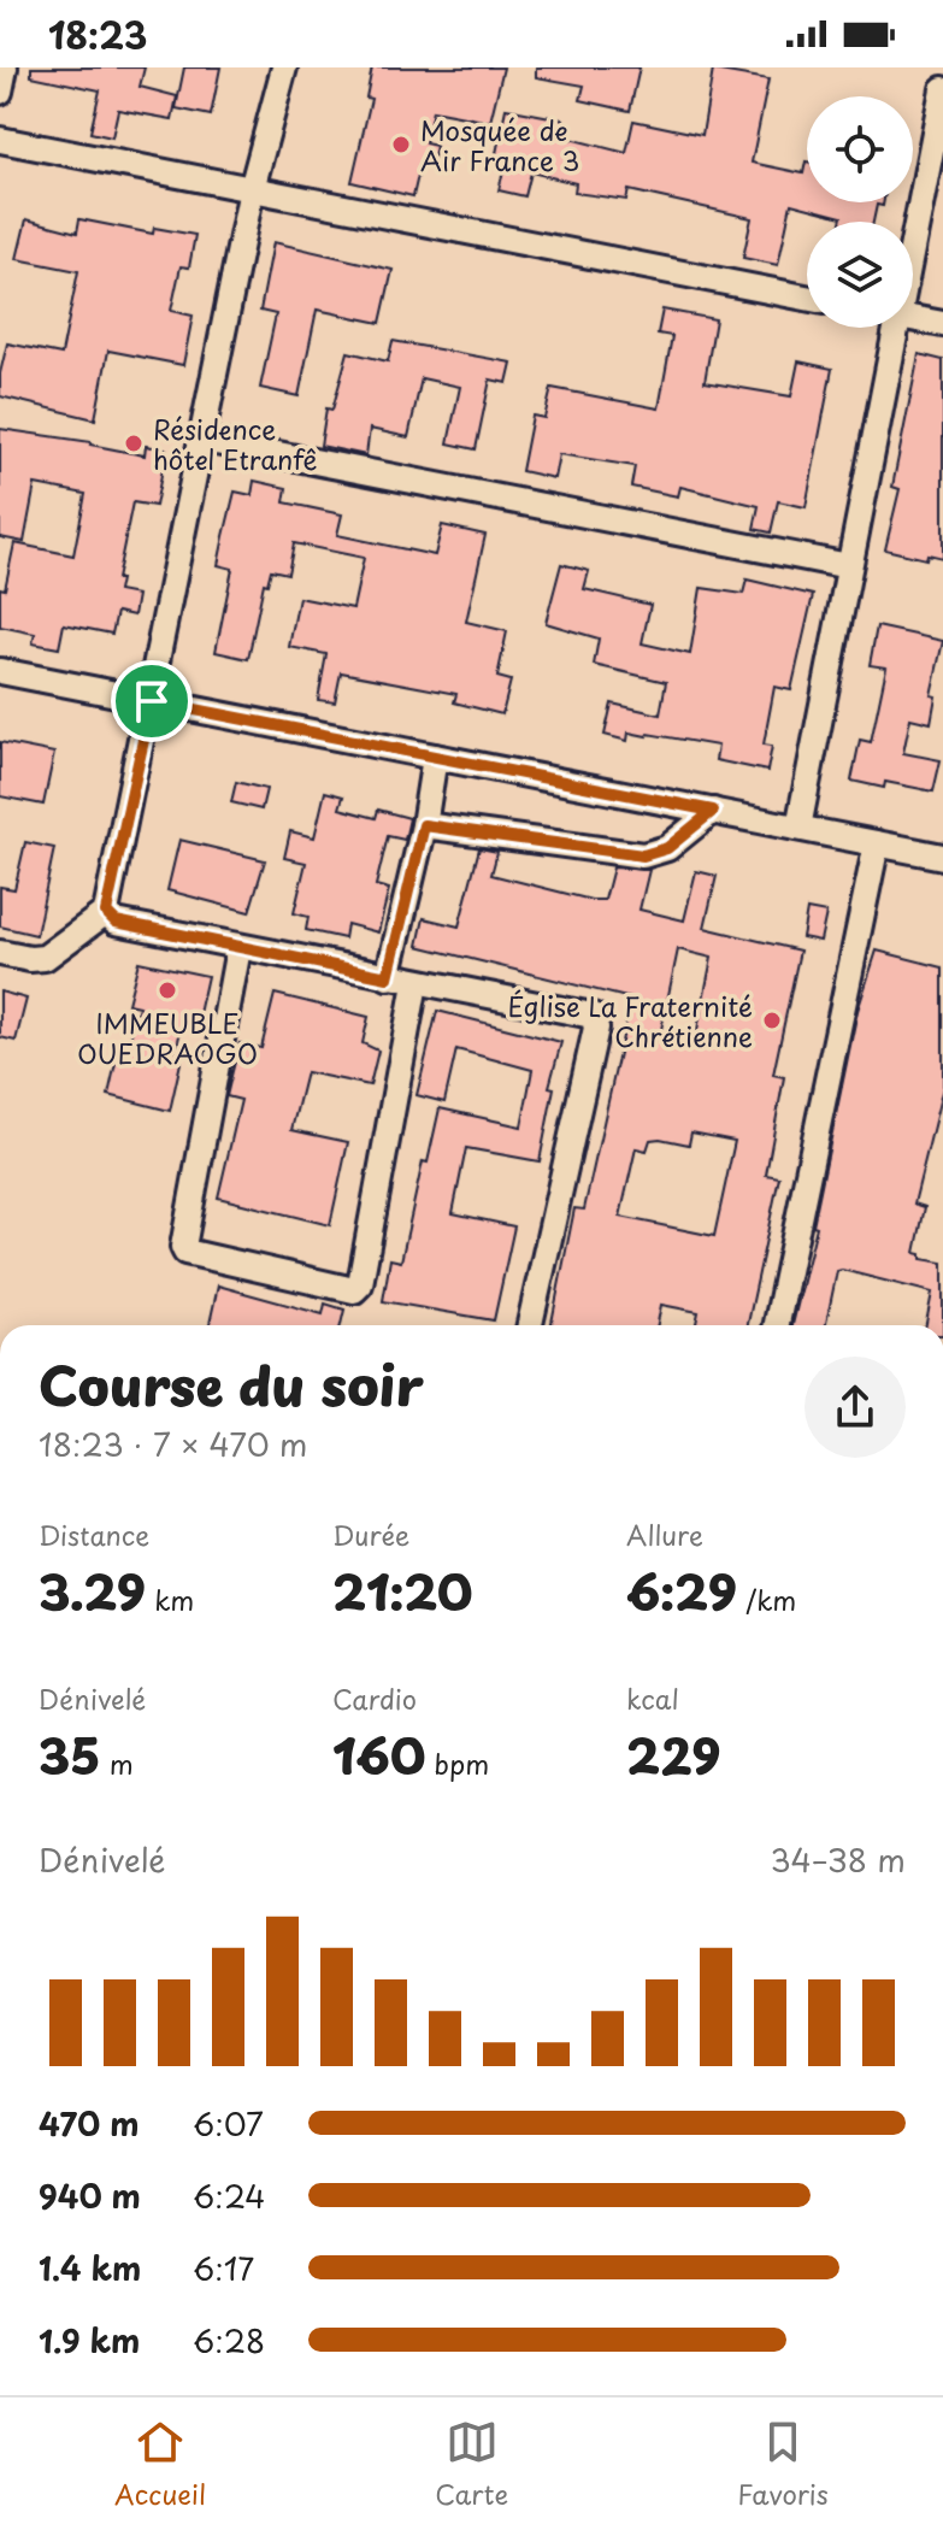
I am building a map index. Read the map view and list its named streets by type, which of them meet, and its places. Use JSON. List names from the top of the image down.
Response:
{
  "places": [
    "Mosquée de Air France 3",
    "Résidence hôtel Etranfê",
    "IMMEUBLE OUEDRAOGO",
    "Église La Fraternité Chrétienne"
  ],
  "page": {
    "status": "18:23",
    "heading": ["Course du soir", "18:23 · 7 × 470 m"],
    "stats": [
      ["Distance", "3.29 km"],
      ["Durée", "21:20"],
      ["Allure", "6:29 /km"],
      ["Dénivelé", "35 m"],
      ["Cardio", "160 bpm"],
      ["kcal", "229"]
    ],
    "chart": ["Dénivelé", "34–38 m"],
    "list": [
      {
        "name": "470 m",
        "note": "6:07"
      },
      {
        "name": "940 m",
        "note": "6:24"
      },
      {
        "name": "1.4 km",
        "note": "6:17"
      },
      {
        "name": "1.9 km",
        "note": "6:28"
      }
    ],
    "tabs": ["Accueil", "Carte", "Favoris"]
  }
}
